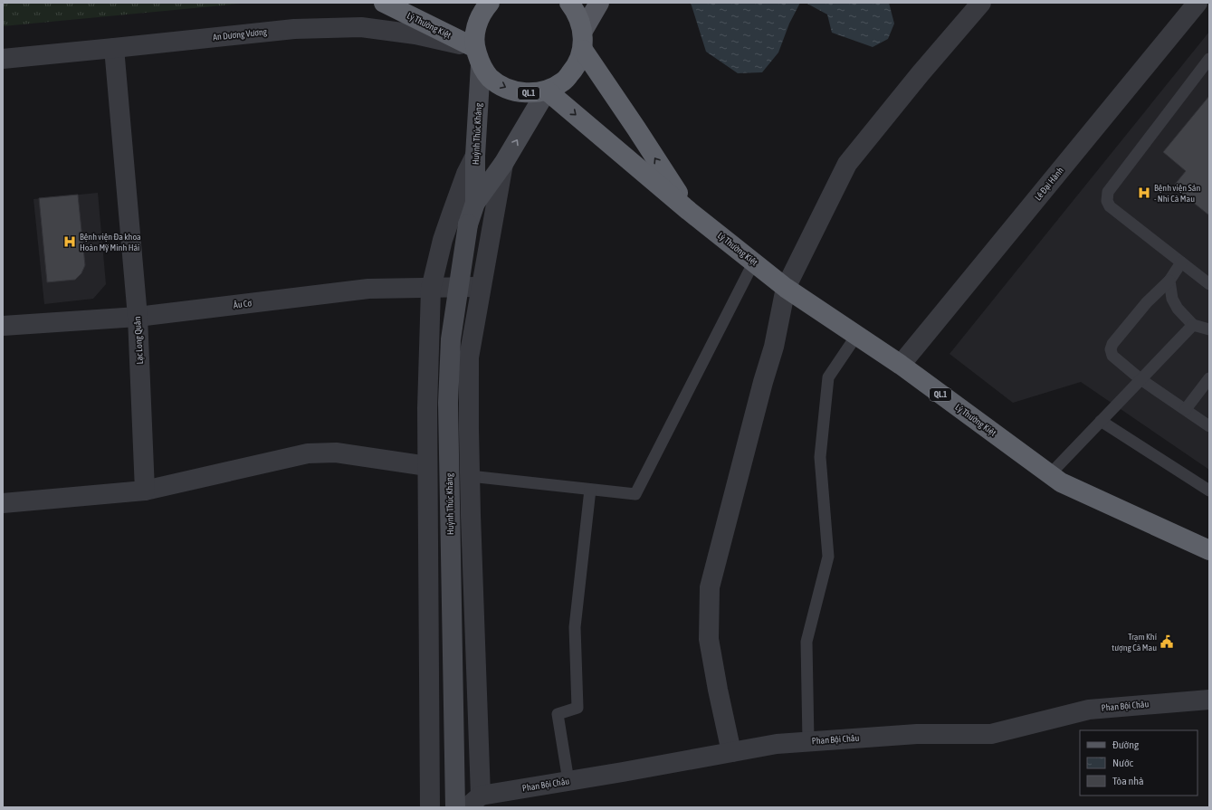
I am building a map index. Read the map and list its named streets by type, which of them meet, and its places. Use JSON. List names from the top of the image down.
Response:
{
  "streets": {
    "highway": ["Lý Thường Kiệt", "QL.1"],
    "main road": ["Huỳnh Thúc Kháng"],
    "street": [
      "An Dương Vương",
      "Lê Đại Hành",
      "Âu Cơ",
      "Lạc Long Quân",
      "Phan Bội Châu"
    ]
  },
  "crossings": [
    ["Lý Thường Kiệt", "An Dương Vương"],
    ["Lý Thường Kiệt", "QL.1"],
    ["Lý Thường Kiệt", "Huỳnh Thúc Kháng"],
    ["Lý Thường Kiệt", "Lê Đại Hành"],
    ["An Dương Vương", "QL.1"],
    ["An Dương Vương", "Huỳnh Thúc Kháng"],
    ["An Dương Vương", "Lạc Long Quân"],
    ["QL.1", "Huỳnh Thúc Kháng"],
    ["Âu Cơ", "Lạc Long Quân"]
  ],
  "places": {
    "hospital": ["Bệnh viện Sản - Nhi Cà Mau", "Bệnh viện Đa khoa Hoàn Mỹ Minh Hải"],
    "public building": ["Trạm Khí tượng Cà Mau"]
  },
  "legend": ["Đường", "Nước", "Tòa nhà"]
}
